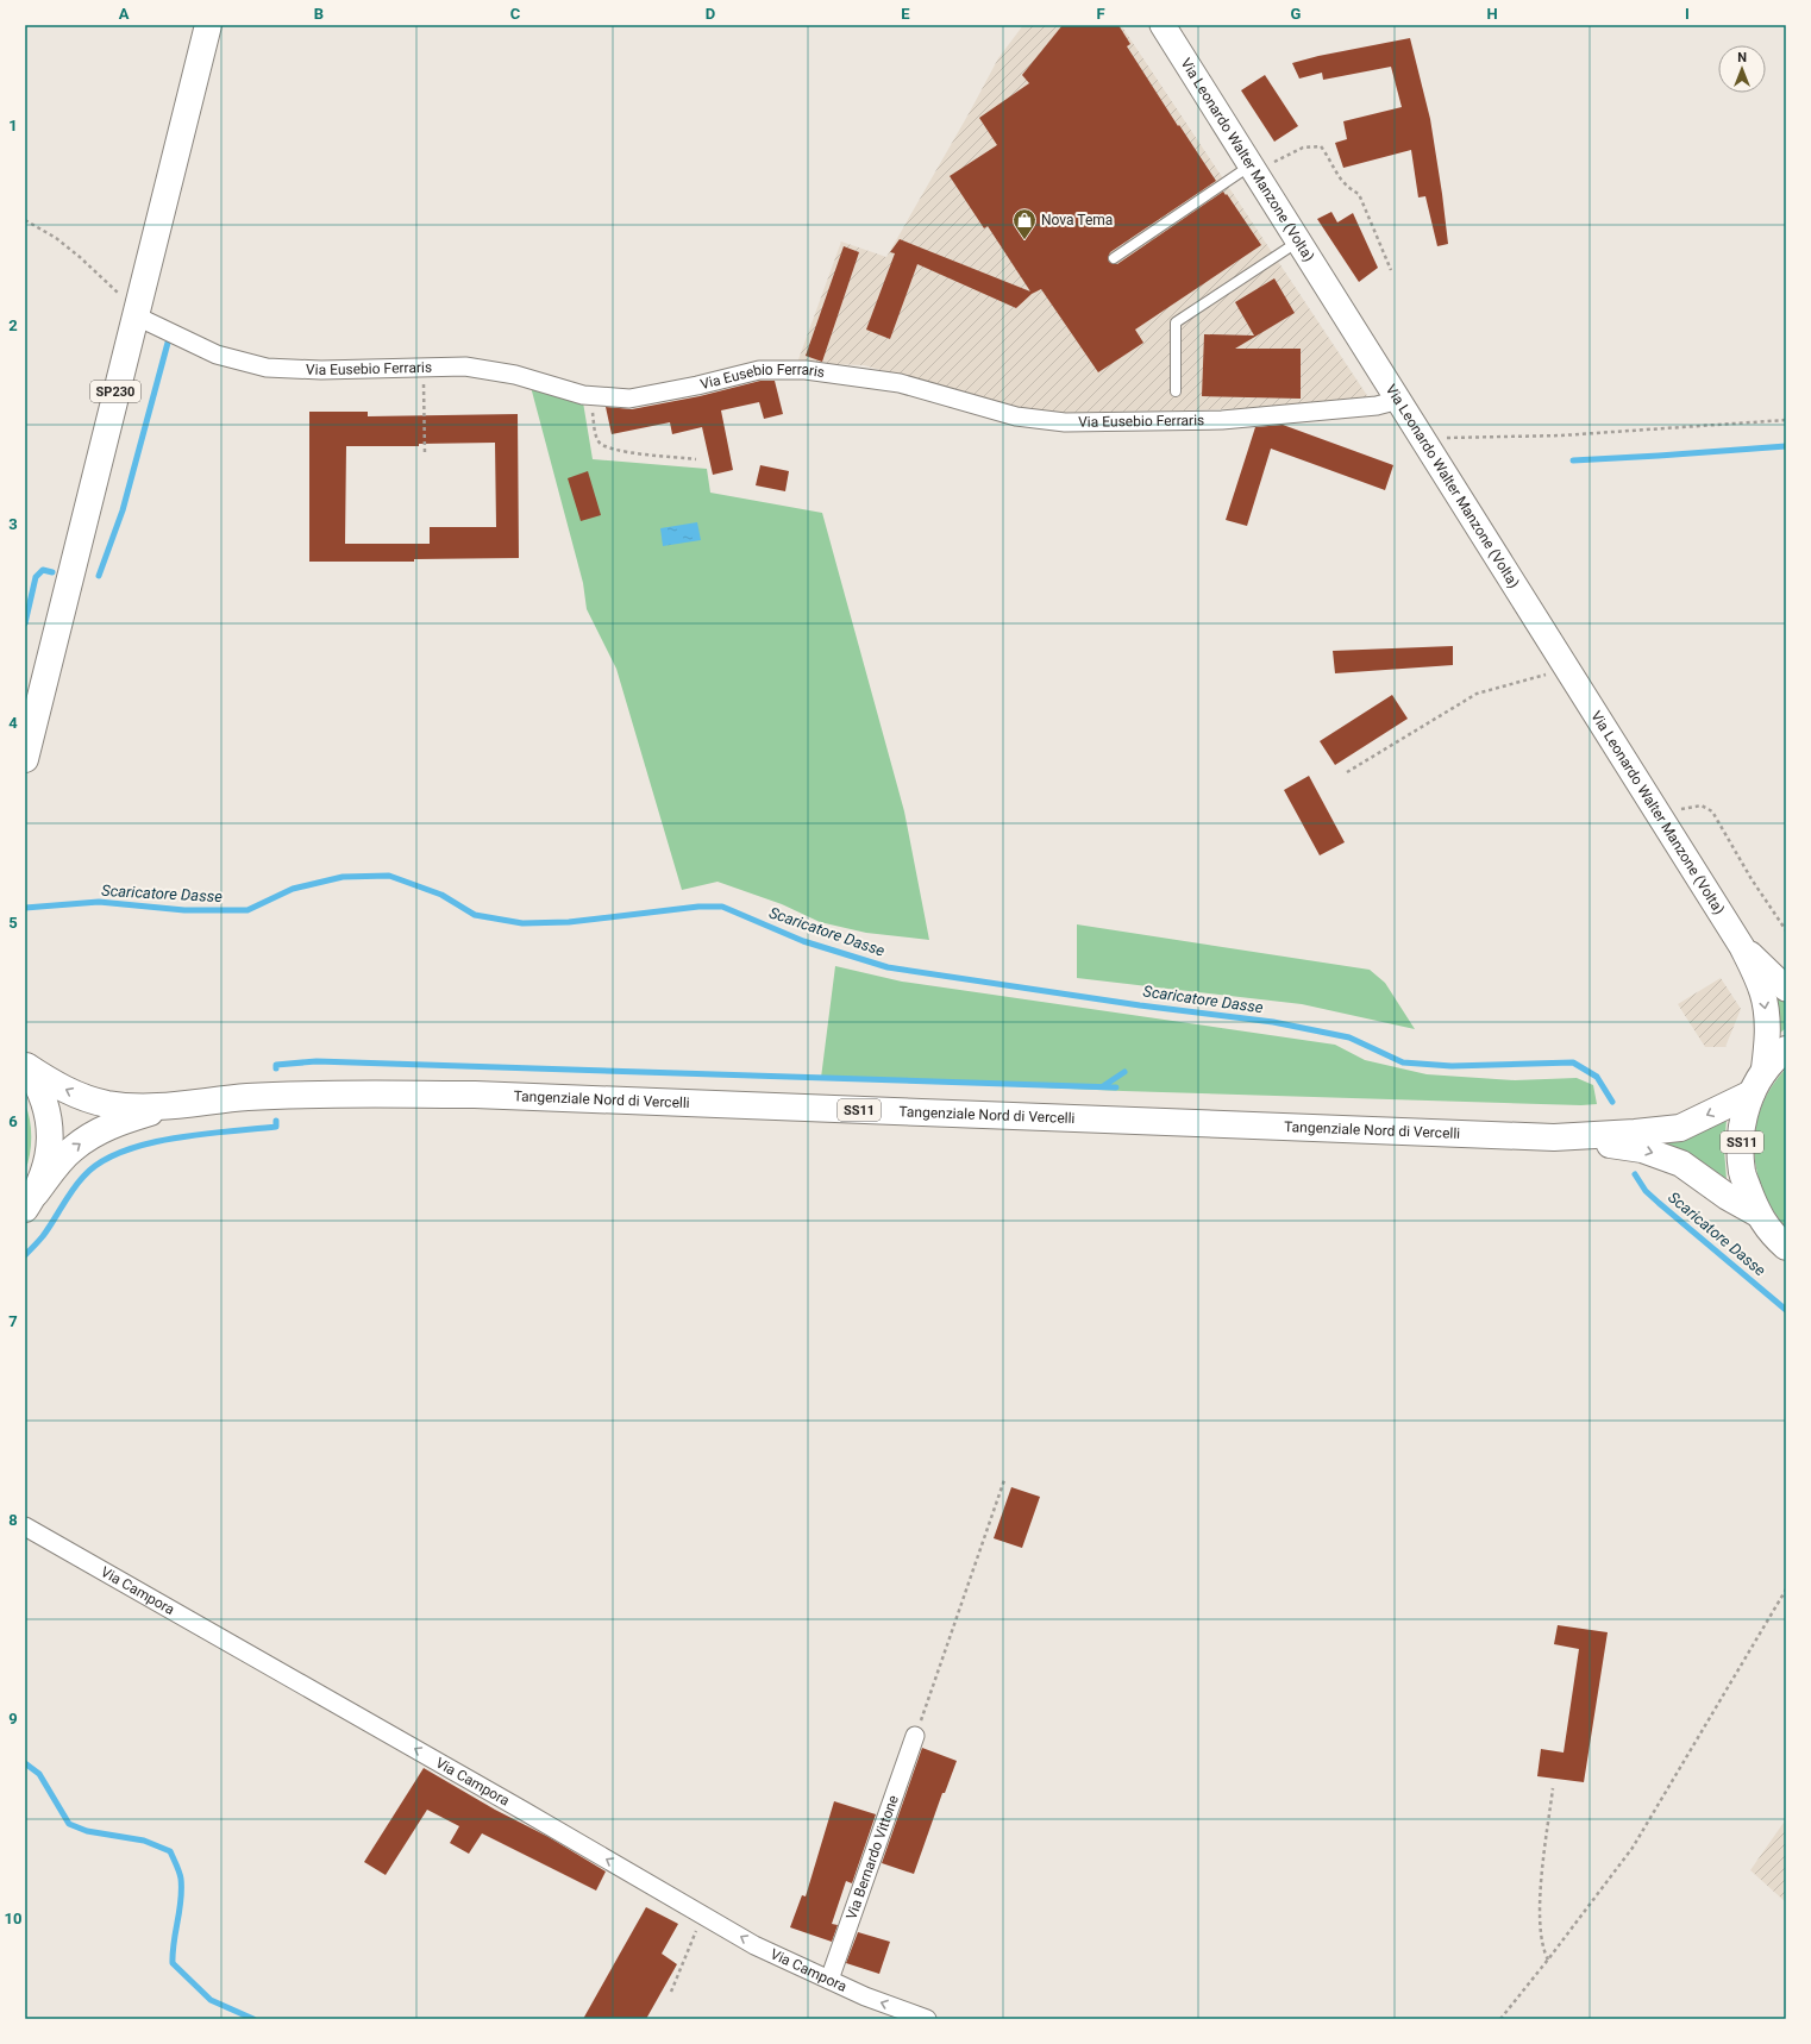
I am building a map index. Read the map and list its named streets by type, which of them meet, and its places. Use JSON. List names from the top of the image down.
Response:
{
  "streets": {
    "main road": [
      "Via Leonardo Walter Manzone (Volta)",
      "SP230",
      "Tangenziale Nord di Vercelli",
      "SS11"
    ],
    "street": ["Via Eusebio Ferraris", "Via Campora", "Via Bernardo Vittone"]
  },
  "crossings": [
    ["Via Leonardo Walter Manzone (Volta)", "Via Eusebio Ferraris"],
    ["Via Leonardo Walter Manzone (Volta)", "Tangenziale Nord di Vercelli"],
    ["Via Eusebio Ferraris", "SP230"],
    ["Via Campora", "Via Bernardo Vittone"]
  ],
  "one_way": ["Via Campora"],
  "water": ["Scaricatore Dasse"],
  "places": {
    "shop": ["Nova Tema"]
  },
  "north": "top",
  "grid": {
    "columns": [
      "A",
      "B",
      "C",
      "D",
      "E",
      "F",
      "G",
      "H",
      "I"
    ],
    "rows": [
      "1",
      "2",
      "3",
      "4",
      "5",
      "6",
      "7",
      "8",
      "9",
      "10"
    ]
  }
}
